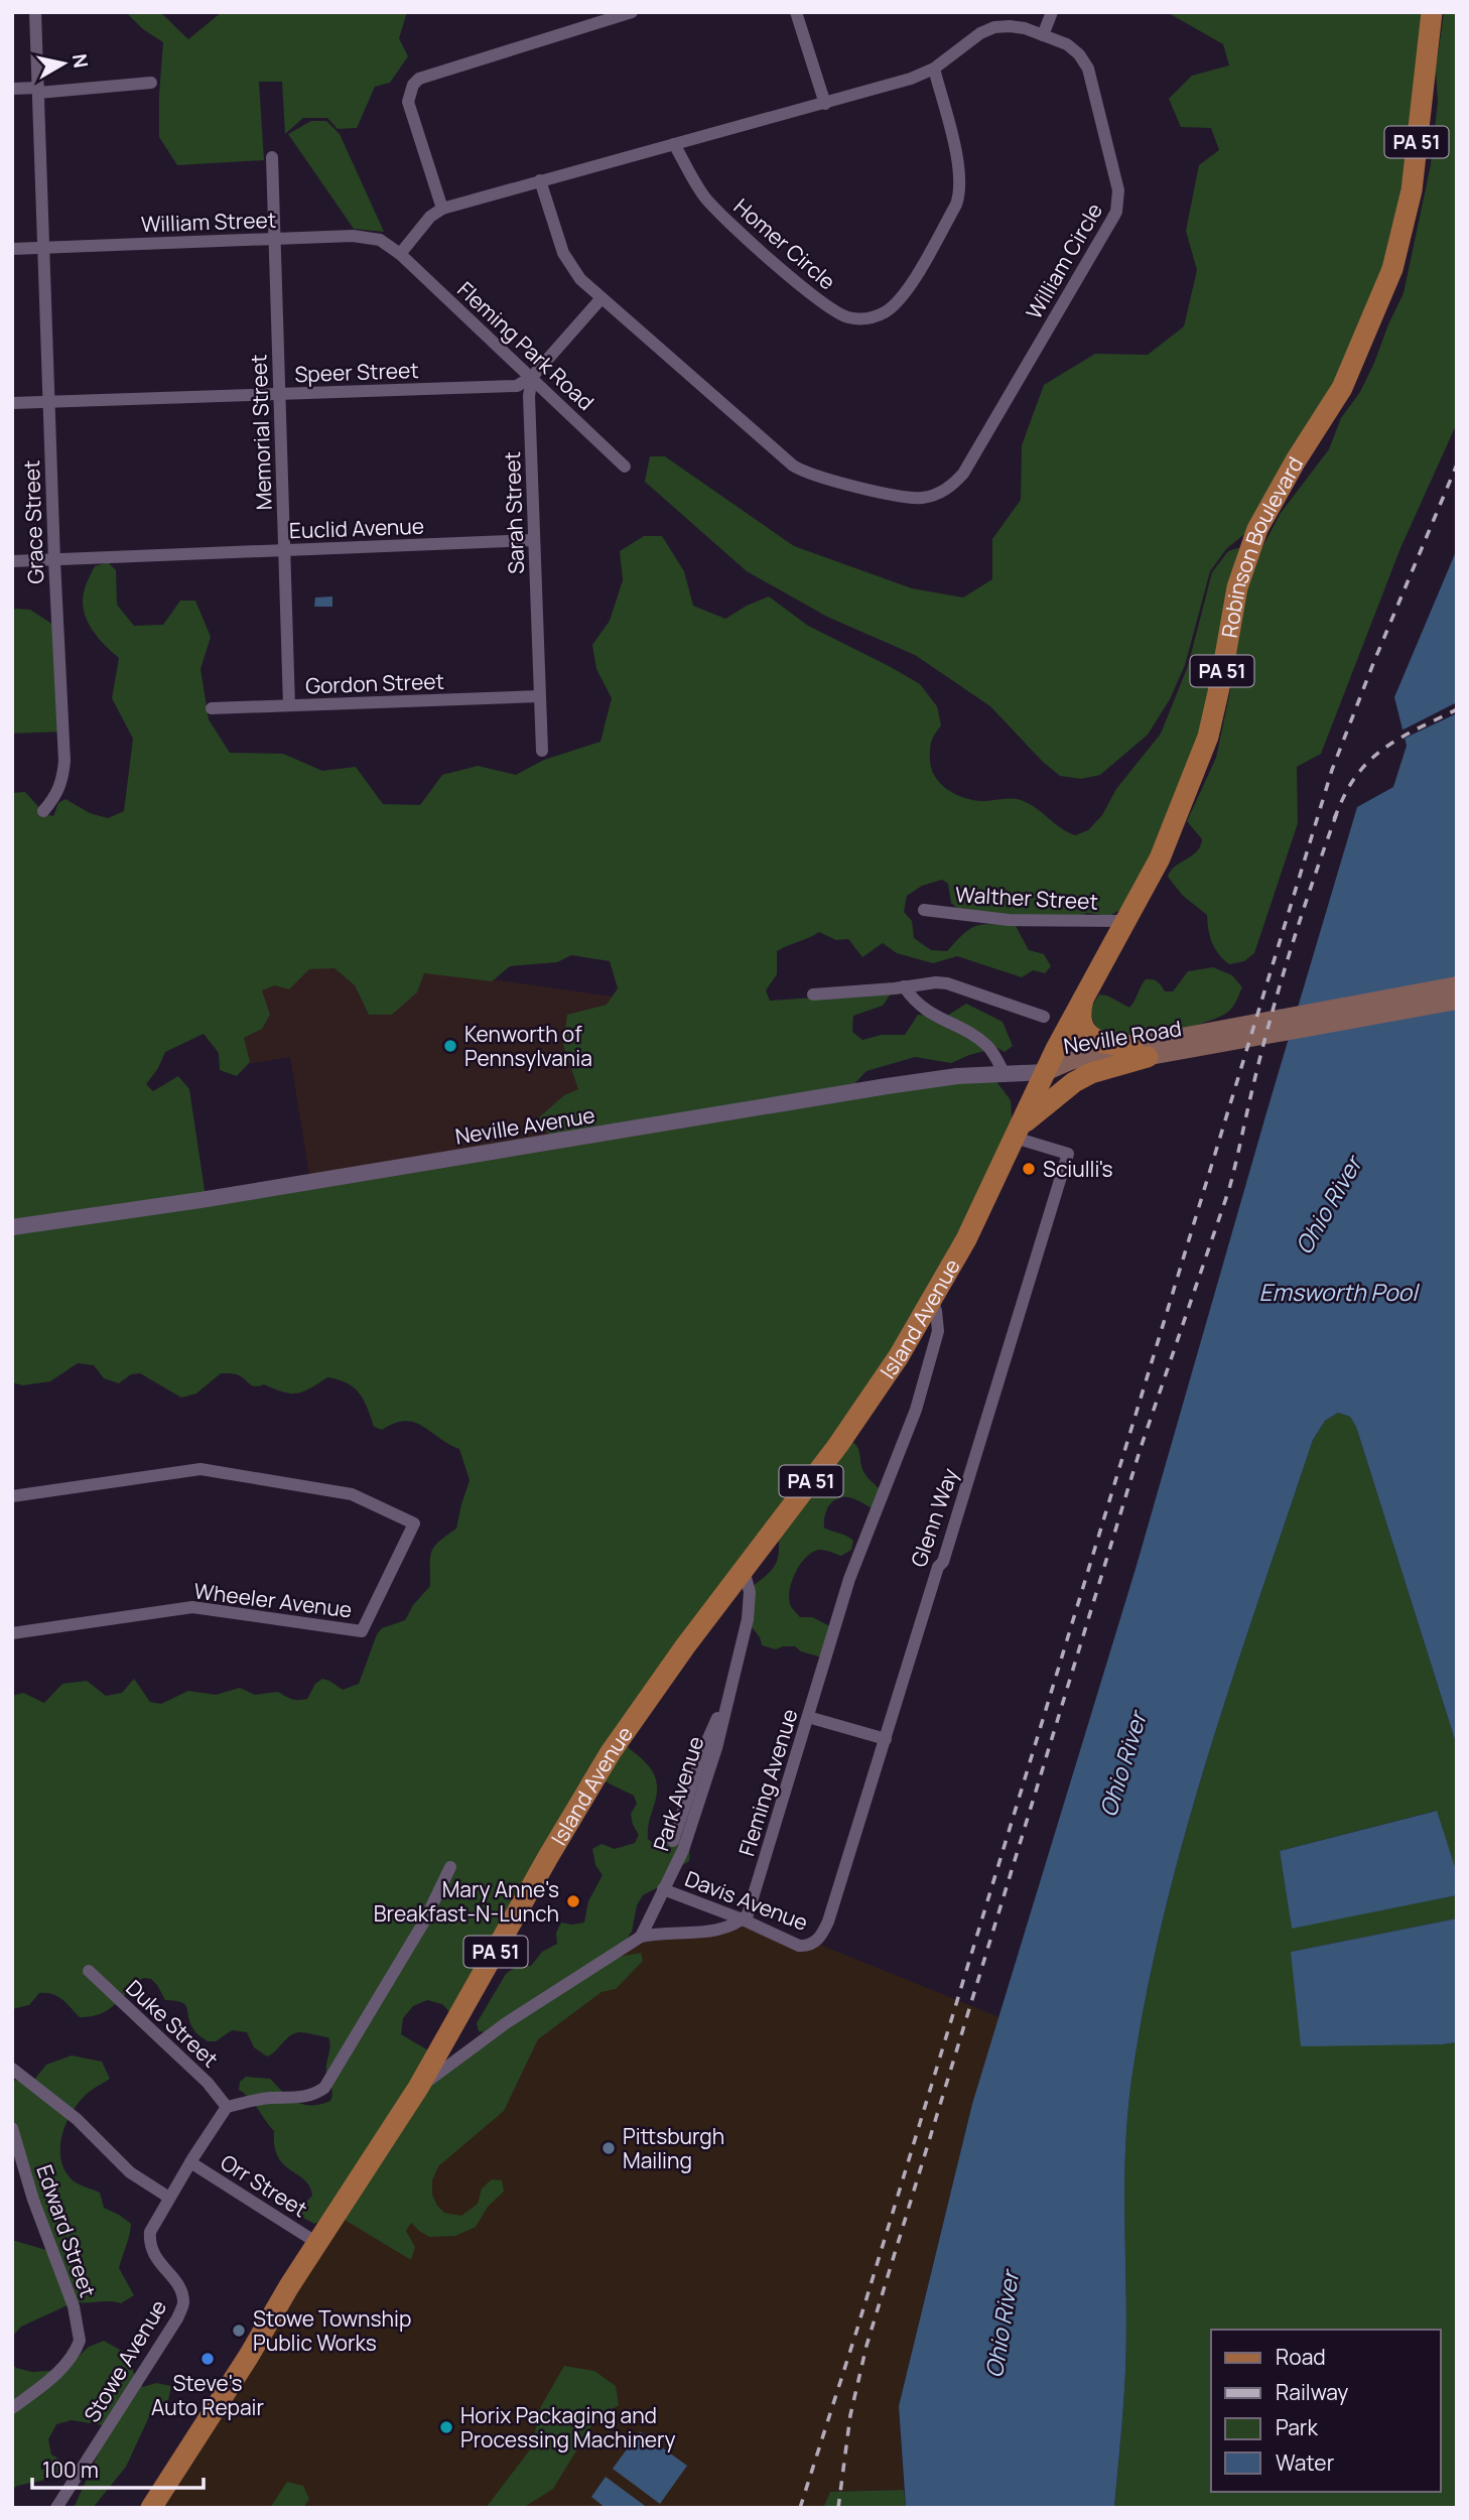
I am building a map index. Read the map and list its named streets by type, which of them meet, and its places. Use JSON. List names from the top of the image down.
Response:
{
  "streets": {
    "main road": [
      "PA 51",
      "Robinson Boulevard",
      "Neville Road",
      "Island Avenue"
    ],
    "street": [
      "William Street",
      "Homer Circle",
      "William Circle",
      "Fleming Park Road",
      "Speer Street",
      "Memorial Street",
      "Sarah Street",
      "Grace Street",
      "Euclid Avenue",
      "Gordon Street",
      "Walther Street",
      "Neville Avenue",
      "Glenn Way",
      "Wheeler Avenue",
      "Fleming Avenue",
      "Park Avenue",
      "Davis Avenue",
      "Duke Street",
      "Orr Street",
      "Edward Street",
      "Stowe Avenue"
    ]
  },
  "crossings": [
    ["William Street", "William Circle"],
    ["William Street", "Fleming Park Road"],
    ["William Street", "Memorial Street"],
    ["William Street", "Grace Street"],
    ["Homer Circle", "William Circle"],
    ["William Circle", "Fleming Park Road"],
    ["Fleming Park Road", "Speer Street"],
    ["Fleming Park Road", "Sarah Street"],
    ["Speer Street", "Memorial Street"],
    ["Speer Street", "Sarah Street"],
    ["Speer Street", "Grace Street"],
    ["Memorial Street", "Euclid Avenue"],
    ["Memorial Street", "Gordon Street"],
    ["Sarah Street", "Euclid Avenue"],
    ["Sarah Street", "Gordon Street"],
    ["Grace Street", "Euclid Avenue"],
    ["Robinson Boulevard", "Walther Street"],
    ["Robinson Boulevard", "Neville Road"],
    ["Robinson Boulevard", "Neville Avenue"],
    ["Robinson Boulevard", "Island Avenue"],
    ["Neville Road", "Neville Avenue"],
    ["Neville Road", "Island Avenue"],
    ["Neville Avenue", "Island Avenue"],
    ["Island Avenue", "Glenn Way"],
    ["Island Avenue", "Fleming Avenue"],
    ["Island Avenue", "Park Avenue"],
    ["Island Avenue", "Orr Street"],
    ["Glenn Way", "Davis Avenue"],
    ["Fleming Avenue", "Davis Avenue"],
    ["Park Avenue", "Davis Avenue"]
  ],
  "water": ["Ohio River", "Emsworth Pool"],
  "places": [
    "Kenworth of Pennsylvania",
    "Sciulli's",
    "Mary Anne's Breakfast-N-Lunch",
    "Pittsburgh Mailing",
    "Stowe Township Public Works",
    "Steve's Auto Repair",
    "Horix Packaging and Processing Machinery"
  ],
  "legend": [
    "Road",
    "Railway",
    "Park",
    "Water"
  ],
  "scale_bar": "100 m",
  "north": "right"
}
